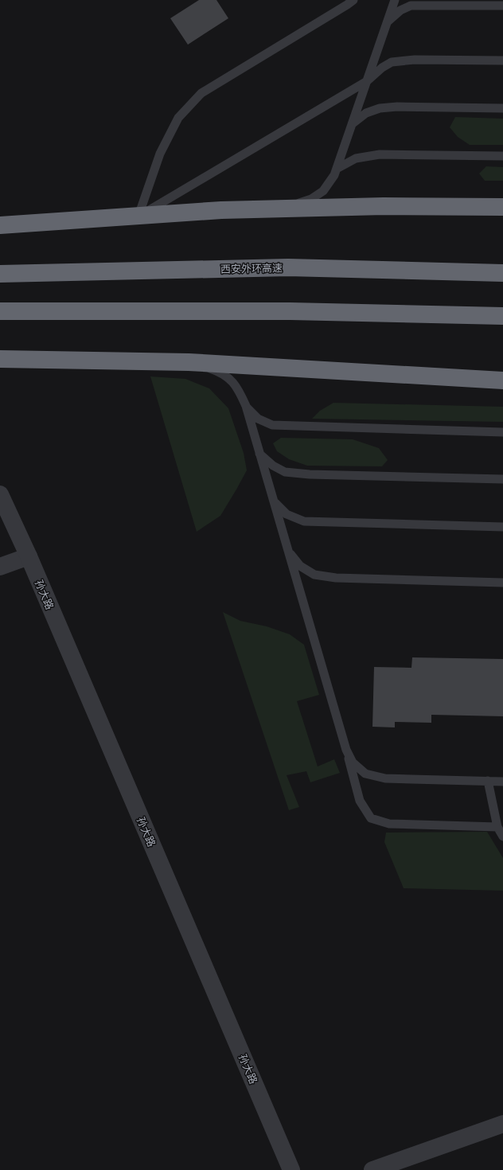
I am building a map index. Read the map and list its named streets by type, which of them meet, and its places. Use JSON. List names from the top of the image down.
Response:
{
  "streets": {
    "highway": ["西安外环高速"],
    "street": ["孙大路"]
  }
}
